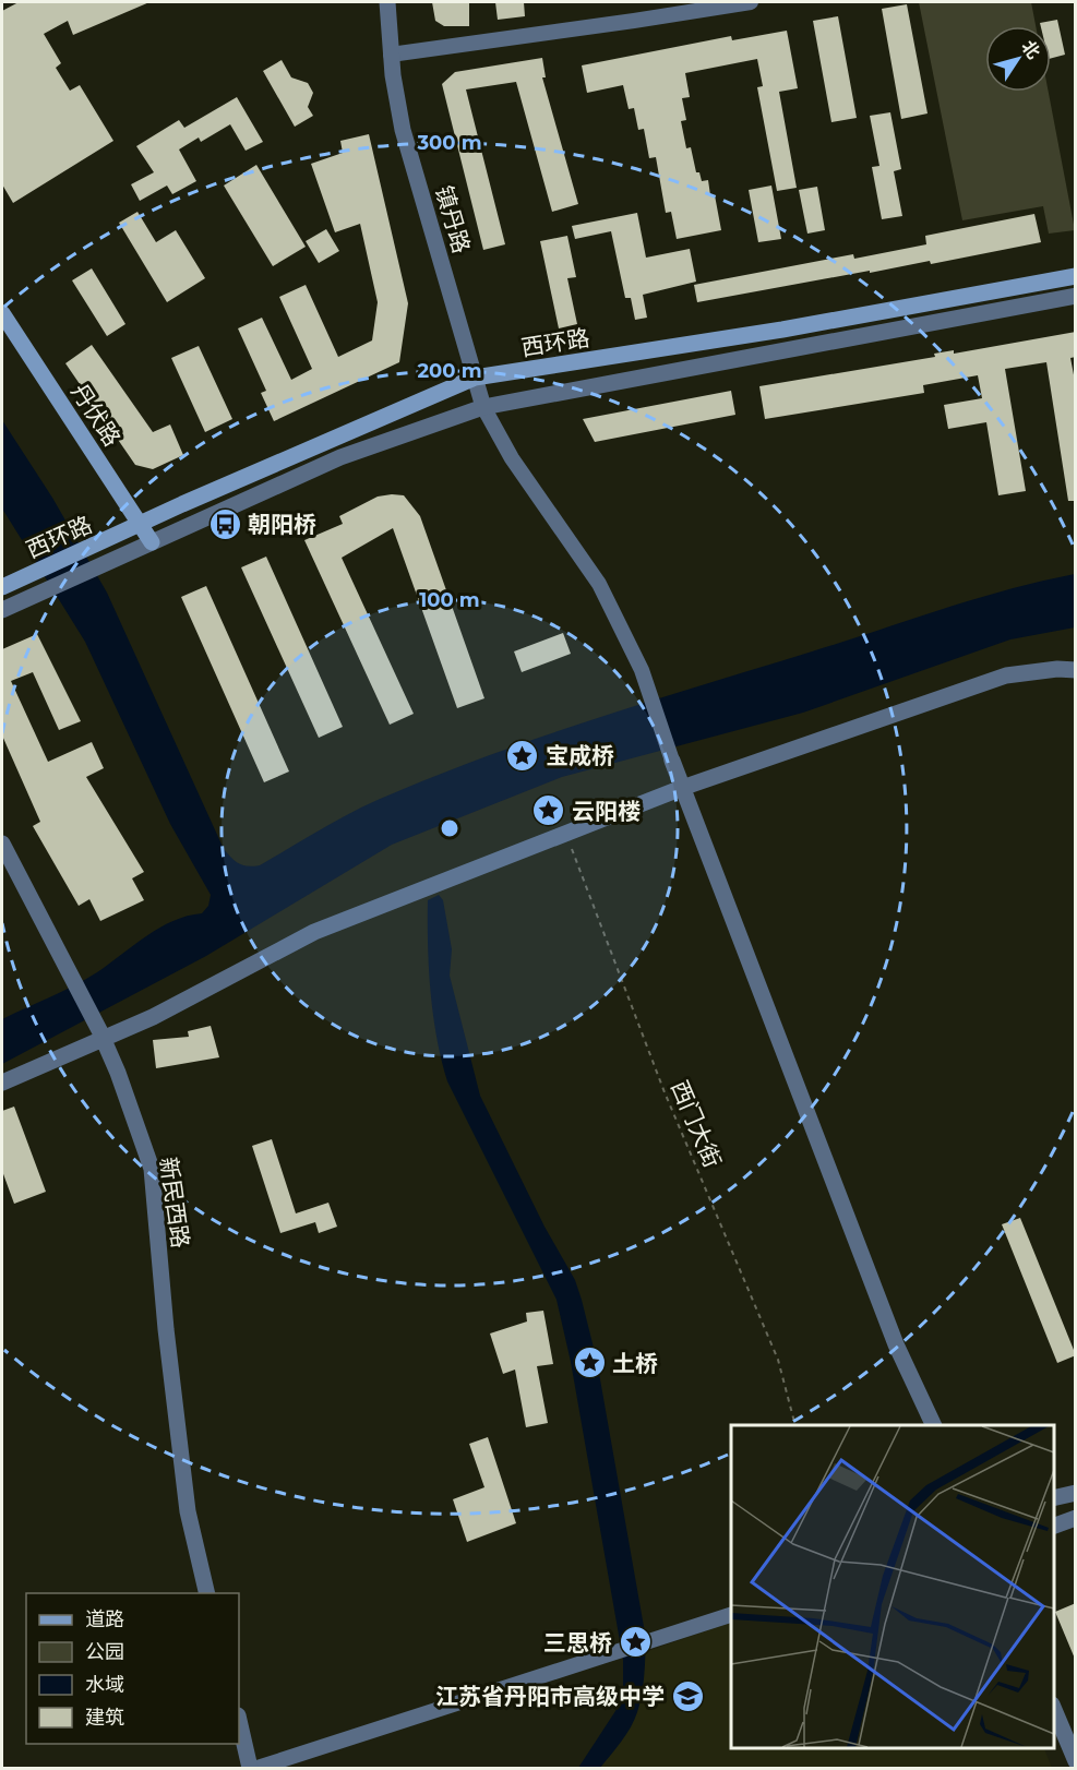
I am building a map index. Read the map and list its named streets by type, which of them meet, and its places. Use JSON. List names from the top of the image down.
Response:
{
  "streets": {
    "main road": ["西环路", "丹伏路"],
    "street": ["镇丹路", "新民西路"],
    "path": ["西门大街"]
  },
  "crossings": [
    ["镇丹路", "西环路"],
    ["西环路", "丹伏路"]
  ],
  "places": {
    "bus stop": ["朝阳桥"],
    "place": [
      "宝成桥",
      "云阳楼",
      "土桥",
      "三思桥"
    ],
    "school or university": ["江苏省丹阳市高级中学"]
  },
  "legend": [
    "道路",
    "公园",
    "水域",
    "建筑"
  ],
  "north": "top right",
  "rings": ["300 m", "200 m", "100 m"]
}
